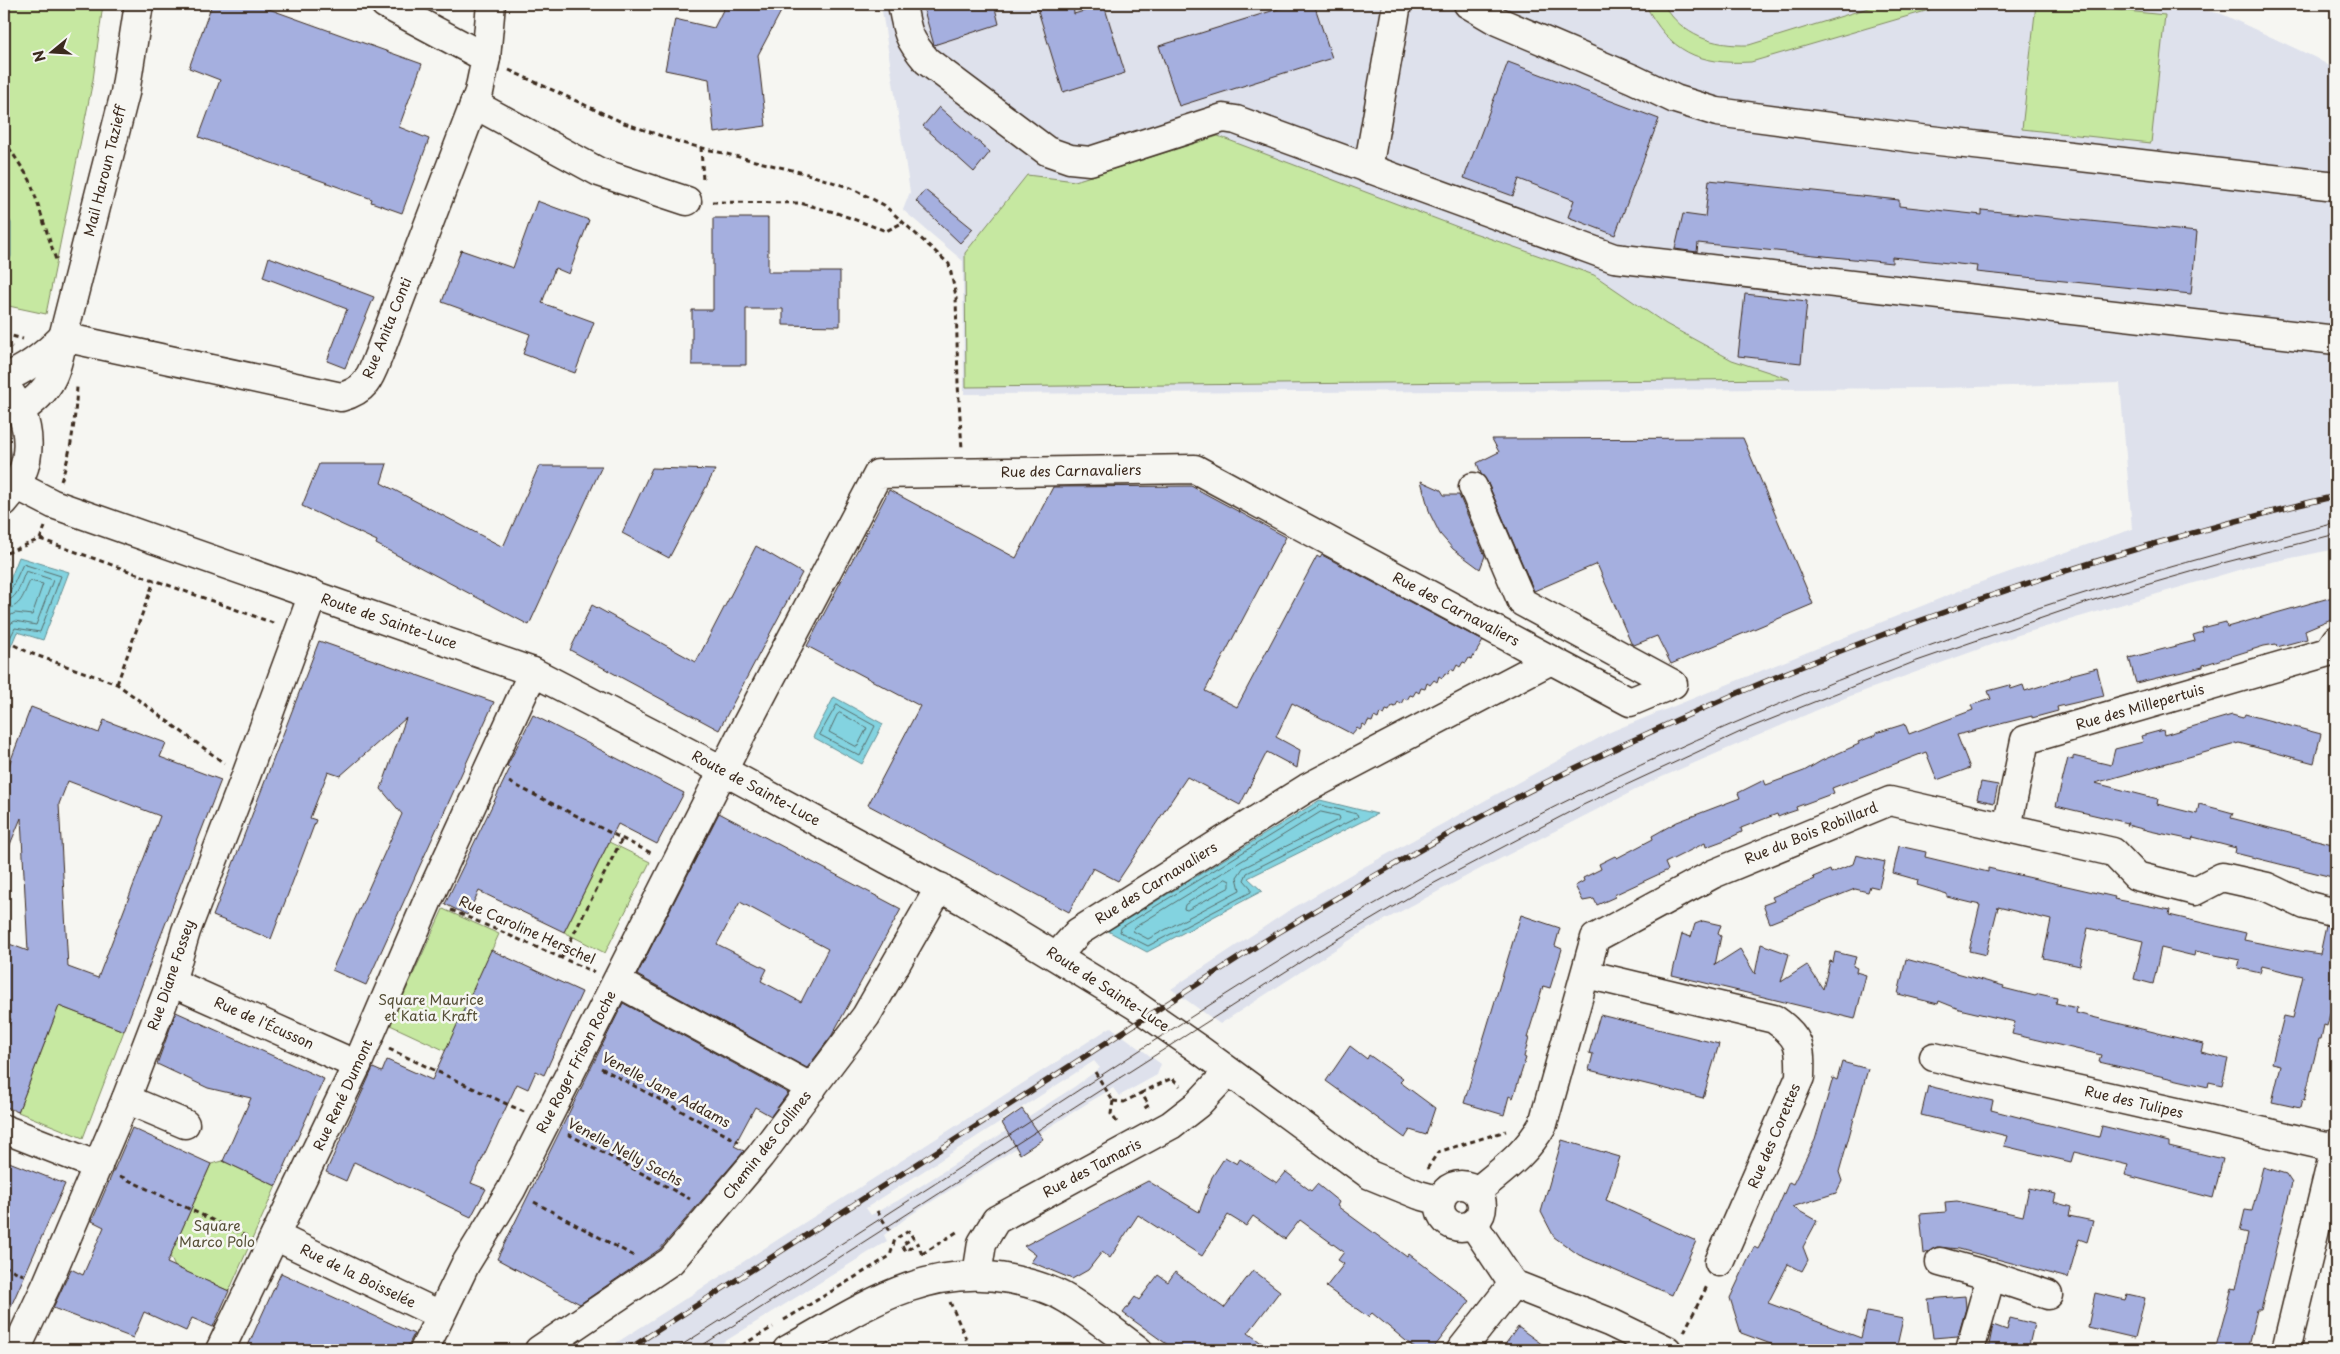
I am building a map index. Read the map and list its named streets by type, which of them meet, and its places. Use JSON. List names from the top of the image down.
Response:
{
  "streets": {
    "street": [
      "Mail Haroun Tazieff",
      "Rue Anita Conti",
      "Rue des Carnavaliers",
      "Route de Sainte-Luce",
      "Rue des Millepertuis",
      "Rue du Bois Robillard",
      "Rue Diane Fossey",
      "Rue de l'Écusson",
      "Rue Roger Frison Roche",
      "Rue René Dumont",
      "Rue des Tulipes",
      "Rue des Corettes",
      "Chemin des Collines",
      "Rue des Tamaris",
      "Rue de la Boisselée"
    ],
    "path": ["Rue Caroline Herschel", "Venelle Jane Addams", "Venelle Nelly Sachs"]
  },
  "crossings": [
    ["Mail Haroun Tazieff", "Rue Anita Conti"],
    ["Rue des Carnavaliers", "Route de Sainte-Luce"],
    ["Rue des Carnavaliers", "Rue Roger Frison Roche"],
    ["Route de Sainte-Luce", "Rue du Bois Robillard"],
    ["Route de Sainte-Luce", "Rue Diane Fossey"],
    ["Route de Sainte-Luce", "Rue Roger Frison Roche"],
    ["Route de Sainte-Luce", "Rue René Dumont"],
    ["Route de Sainte-Luce", "Chemin des Collines"],
    ["Route de Sainte-Luce", "Rue des Tamaris"],
    ["Rue des Millepertuis", "Rue du Bois Robillard"],
    ["Rue du Bois Robillard", "Rue des Corettes"],
    ["Rue Caroline Herschel", "Rue Roger Frison Roche"],
    ["Rue Caroline Herschel", "Rue René Dumont"],
    ["Rue Diane Fossey", "Rue de l'Écusson"],
    ["Rue de l'Écusson", "Rue René Dumont"],
    ["Rue Roger Frison Roche", "Venelle Jane Addams"],
    ["Rue Roger Frison Roche", "Venelle Nelly Sachs"],
    ["Rue Roger Frison Roche", "Rue de la Boisselée"],
    ["Rue René Dumont", "Venelle Nelly Sachs"],
    ["Rue René Dumont", "Rue de la Boisselée"]
  ],
  "parks": ["Square Maurice et Katia Kraft", "Square Marco Polo"],
  "north": "left"
}
